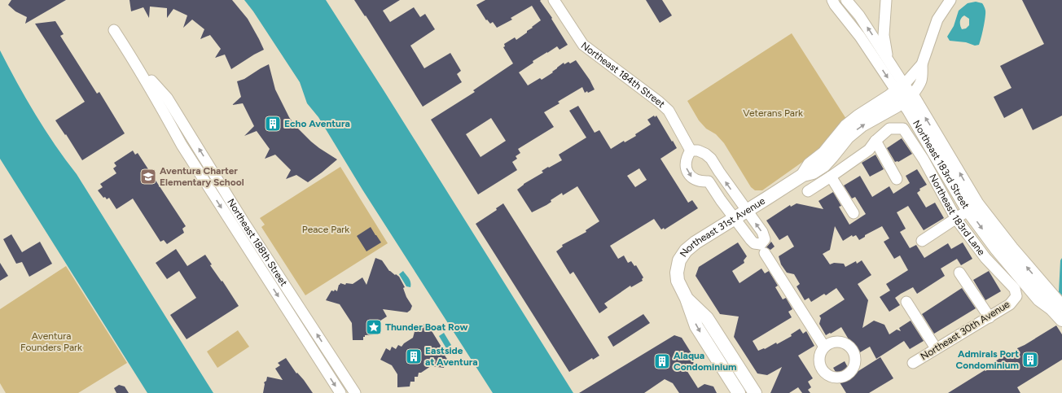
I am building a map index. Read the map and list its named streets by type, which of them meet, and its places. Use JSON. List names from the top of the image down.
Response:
{
  "streets": {
    "street": [
      "Northeast 184th Street",
      "Northeast 183rd Street",
      "Northeast 183rd Lane",
      "Northeast 31st Avenue",
      "Northeast 188th Street",
      "Northeast 30th Avenue"
    ]
  },
  "crossings": [
    ["Northeast 183rd Street", "Northeast 31st Avenue"],
    ["Northeast 183rd Lane", "Northeast 30th Avenue"]
  ],
  "parks": ["Veterans Park", "Peace Park", "Aventura Founders Park"],
  "places": {
    "building": [
      "Echo Aventura",
      "Eastside at Aventura",
      "Admirals Port Condominium",
      "Alaqua Condominium"
    ],
    "school or university": ["Aventura Charter Elementary School"],
    "place": ["Thunder Boat Row"]
  }
}
